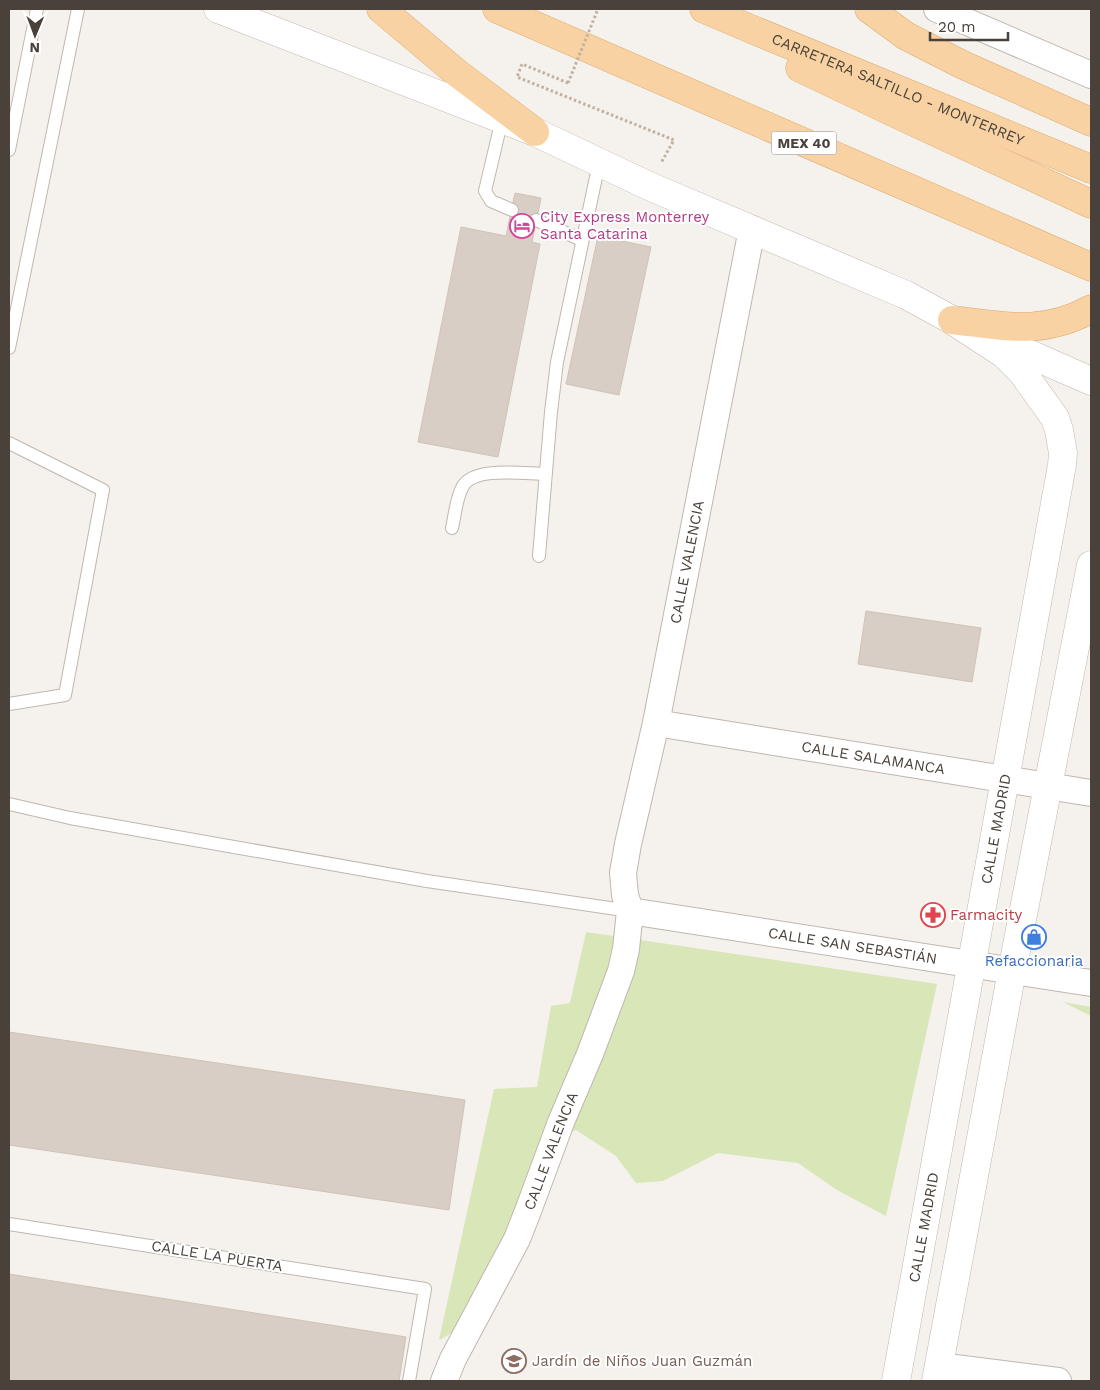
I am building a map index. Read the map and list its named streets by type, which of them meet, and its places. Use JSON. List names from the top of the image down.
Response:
{
  "streets": {
    "main road": ["CARRETERA SALTILLO - MONTERREY", "MEX 40"],
    "street": [
      "CALLE VALENCIA",
      "CALLE SALAMANCA",
      "CALLE MADRID",
      "CALLE SAN SEBASTIÁN"
    ],
    "lane": ["CALLE LA PUERTA"]
  },
  "crossings": [
    ["CALLE VALENCIA", "CALLE SALAMANCA"],
    ["CALLE VALENCIA", "CALLE SAN SEBASTIÁN"],
    ["CALLE SALAMANCA", "CALLE MADRID"],
    ["CALLE MADRID", "CALLE SAN SEBASTIÁN"]
  ],
  "places": {
    "hotel": ["City Express Monterrey Santa Catarina"],
    "pharmacy": ["Farmacity"],
    "shop": ["Refaccionaria"],
    "school or university": ["Jardín de Niños Juan Guzmán"]
  },
  "scale_bar": "20 m",
  "north": "bottom"
}
